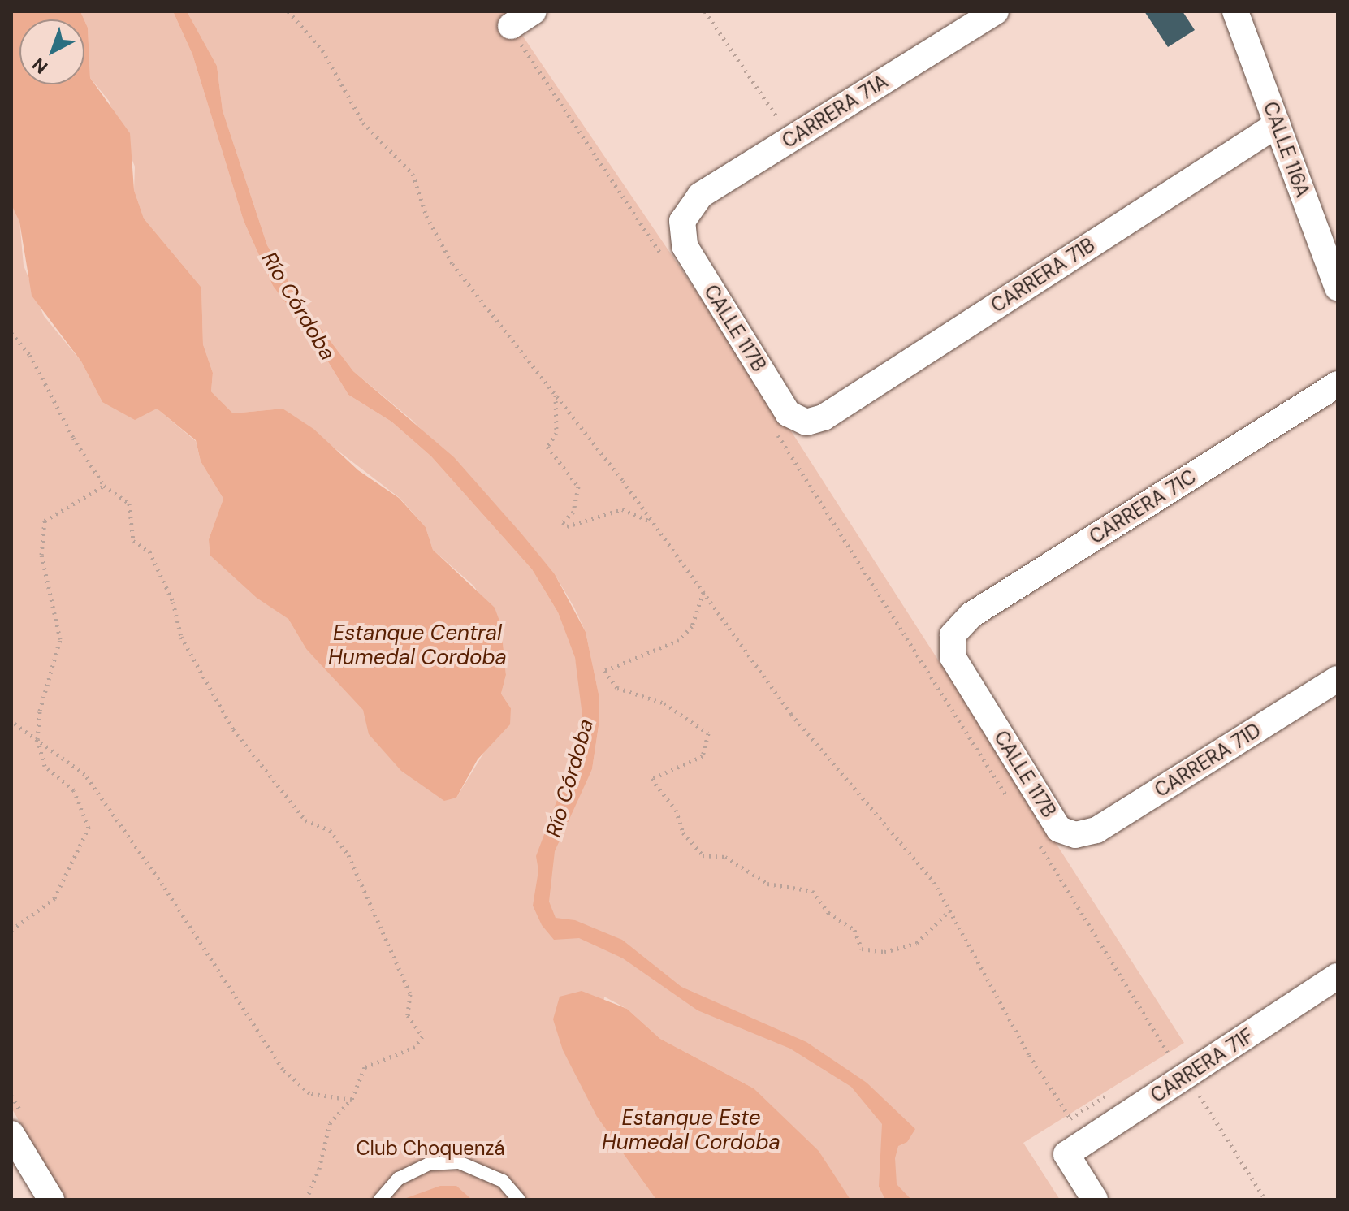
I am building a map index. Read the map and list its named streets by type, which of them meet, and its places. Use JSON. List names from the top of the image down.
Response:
{
  "streets": {
    "street": [
      "CARRERA 71A",
      "CALLE 116A",
      "CARRERA 71B",
      "CALLE 117B",
      "CARRERA 71C",
      "CARRERA 71D",
      "CARRERA 71F"
    ]
  },
  "crossings": [
    ["CARRERA 71A", "CALLE 117B"],
    ["CALLE 116A", "CARRERA 71B"],
    ["CARRERA 71B", "CALLE 117B"],
    ["CALLE 117B", "CARRERA 71C"],
    ["CALLE 117B", "CARRERA 71D"]
  ],
  "water": ["Río Córdoba", "Estanque Central Humedal Cordoba", "Estanque Este Humedal Cordoba"],
  "parks": ["Club Choquenzá"],
  "north": "bottom left"
}
